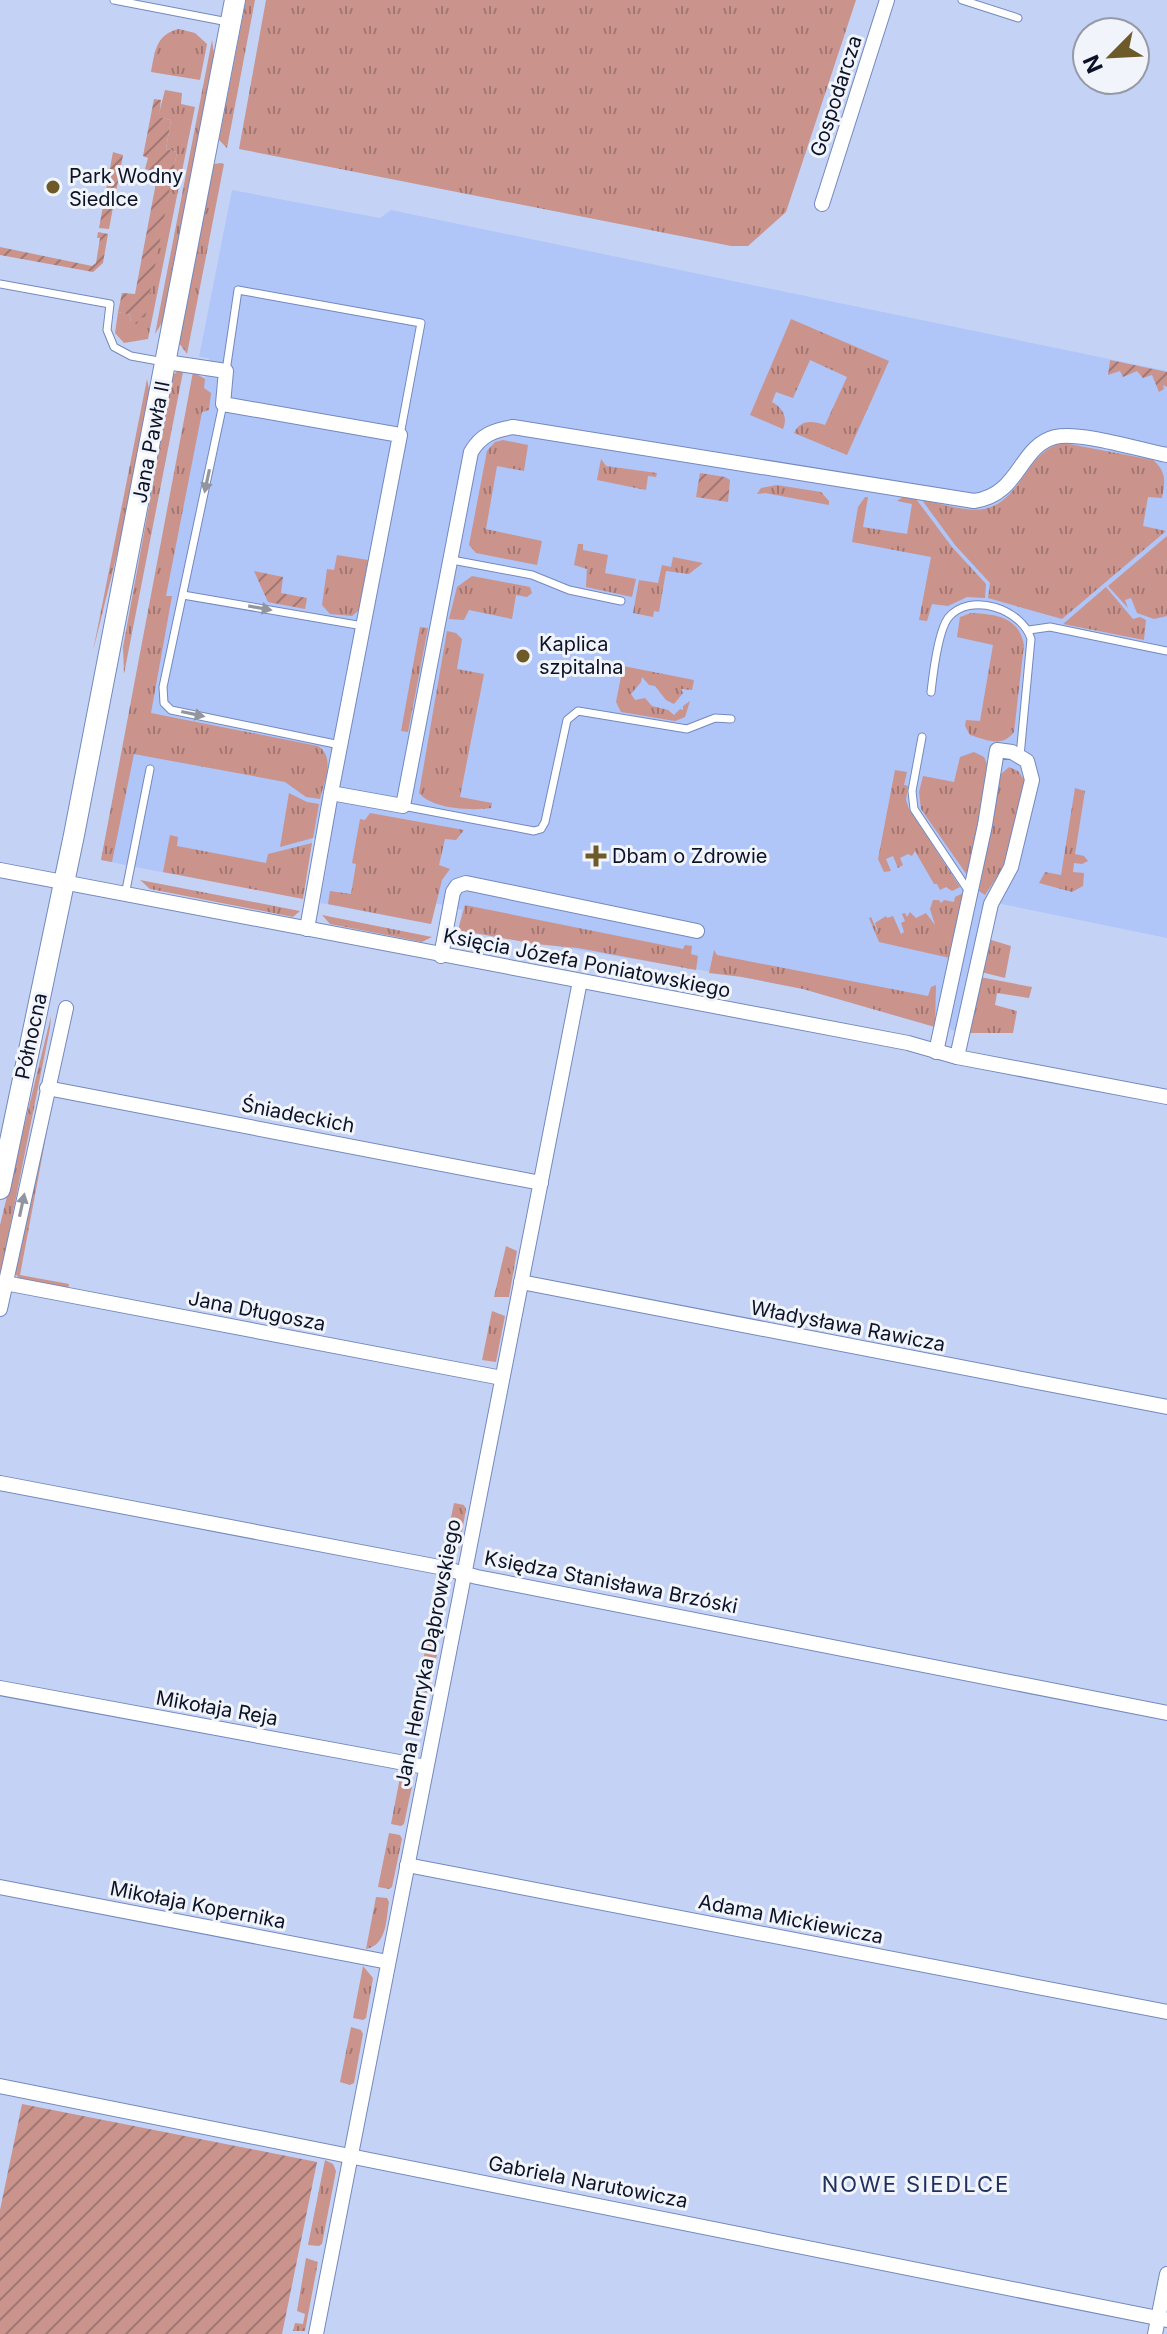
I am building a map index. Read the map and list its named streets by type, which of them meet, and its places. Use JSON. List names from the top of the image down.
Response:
{
  "streets": {
    "main road": ["Jana Pawła II", "Północna"],
    "street": [
      "Gospodarcza",
      "Księcia Józefa Poniatowskiego",
      "Śniadeckich",
      "Jana Długosza",
      "Władysława Rawicza",
      "Księdza Stanisława Brzóski",
      "Jana Henryka Dąbrowskiego",
      "Mikołaja Reja",
      "Mikołaja Kopernika",
      "Adama Mickiewicza",
      "Gabriela Narutowicza"
    ]
  },
  "crossings": [
    ["Jana Pawła II", "Księcia Józefa Poniatowskiego"],
    ["Jana Pawła II", "Północna"],
    ["Księcia Józefa Poniatowskiego", "Północna"],
    ["Księcia Józefa Poniatowskiego", "Jana Henryka Dąbrowskiego"],
    ["Północna", "Śniadeckich"],
    ["Północna", "Jana Długosza"],
    ["Śniadeckich", "Jana Henryka Dąbrowskiego"],
    ["Jana Długosza", "Jana Henryka Dąbrowskiego"],
    ["Władysława Rawicza", "Jana Henryka Dąbrowskiego"],
    ["Księdza Stanisława Brzóski", "Jana Henryka Dąbrowskiego"],
    ["Jana Henryka Dąbrowskiego", "Mikołaja Reja"],
    ["Jana Henryka Dąbrowskiego", "Mikołaja Kopernika"],
    ["Jana Henryka Dąbrowskiego", "Adama Mickiewicza"],
    ["Jana Henryka Dąbrowskiego", "Gabriela Narutowicza"]
  ],
  "districts": ["NOWE SIEDLCE"],
  "places": {
    "other": ["Park Wodny Siedlce", "Kaplica szpitalna"],
    "health": ["Dbam o Zdrowie"]
  },
  "north": "bottom left"
}
